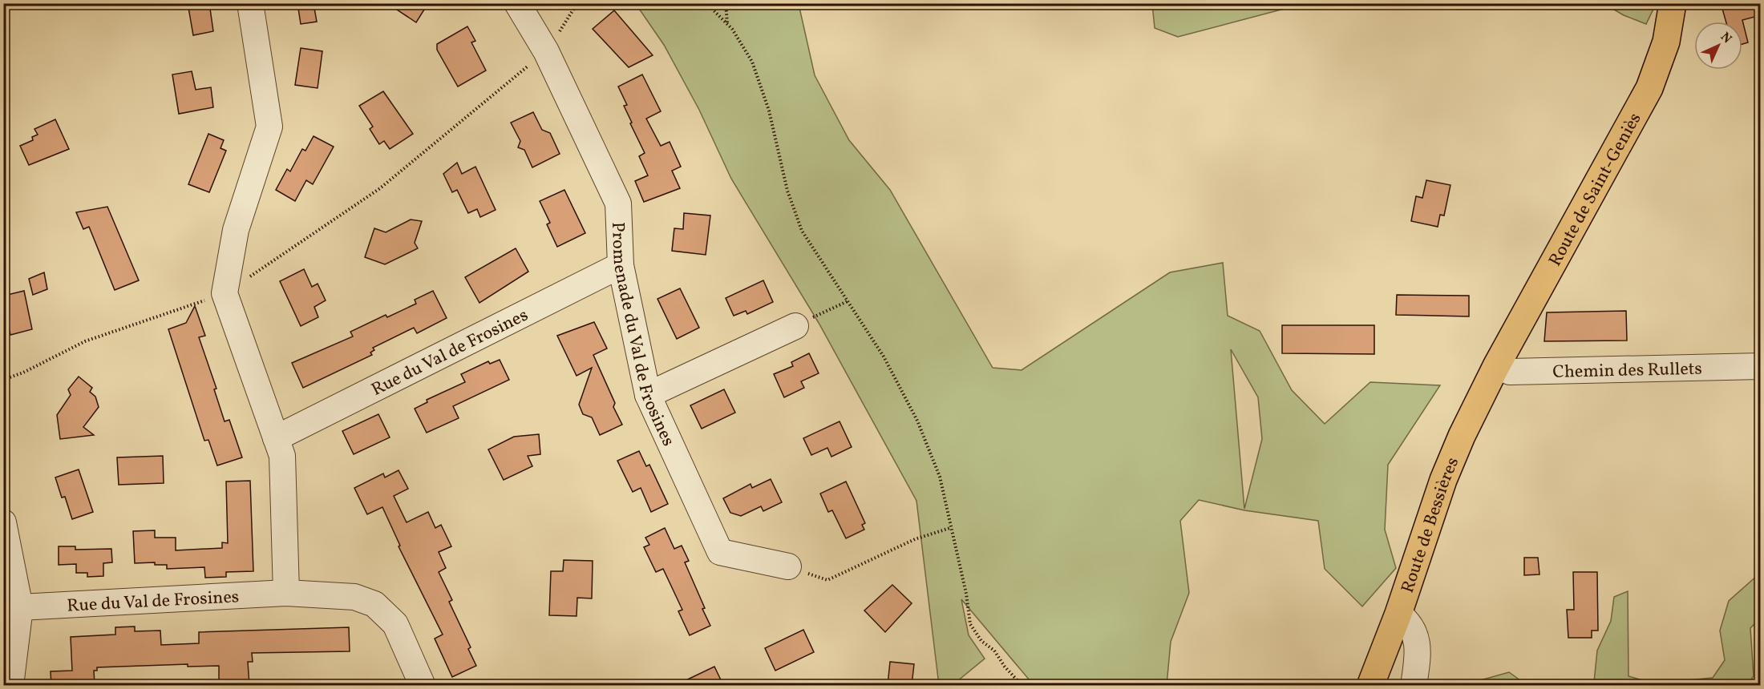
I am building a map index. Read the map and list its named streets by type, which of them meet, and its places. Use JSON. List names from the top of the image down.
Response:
{
  "streets": {
    "main road": ["Route de Saint-Geniès", "Route de Bessières"],
    "street": ["Promenade du Val de Frosines", "Rue du Val de Frosines", "Chemin des Rullets"]
  },
  "crossings": [
    ["Route de Saint-Geniès", "Chemin des Rullets"],
    ["Route de Saint-Geniès", "Route de Bessières"],
    ["Promenade du Val de Frosines", "Rue du Val de Frosines"],
    ["Chemin des Rullets", "Route de Bessières"]
  ],
  "north": "top right"
}
